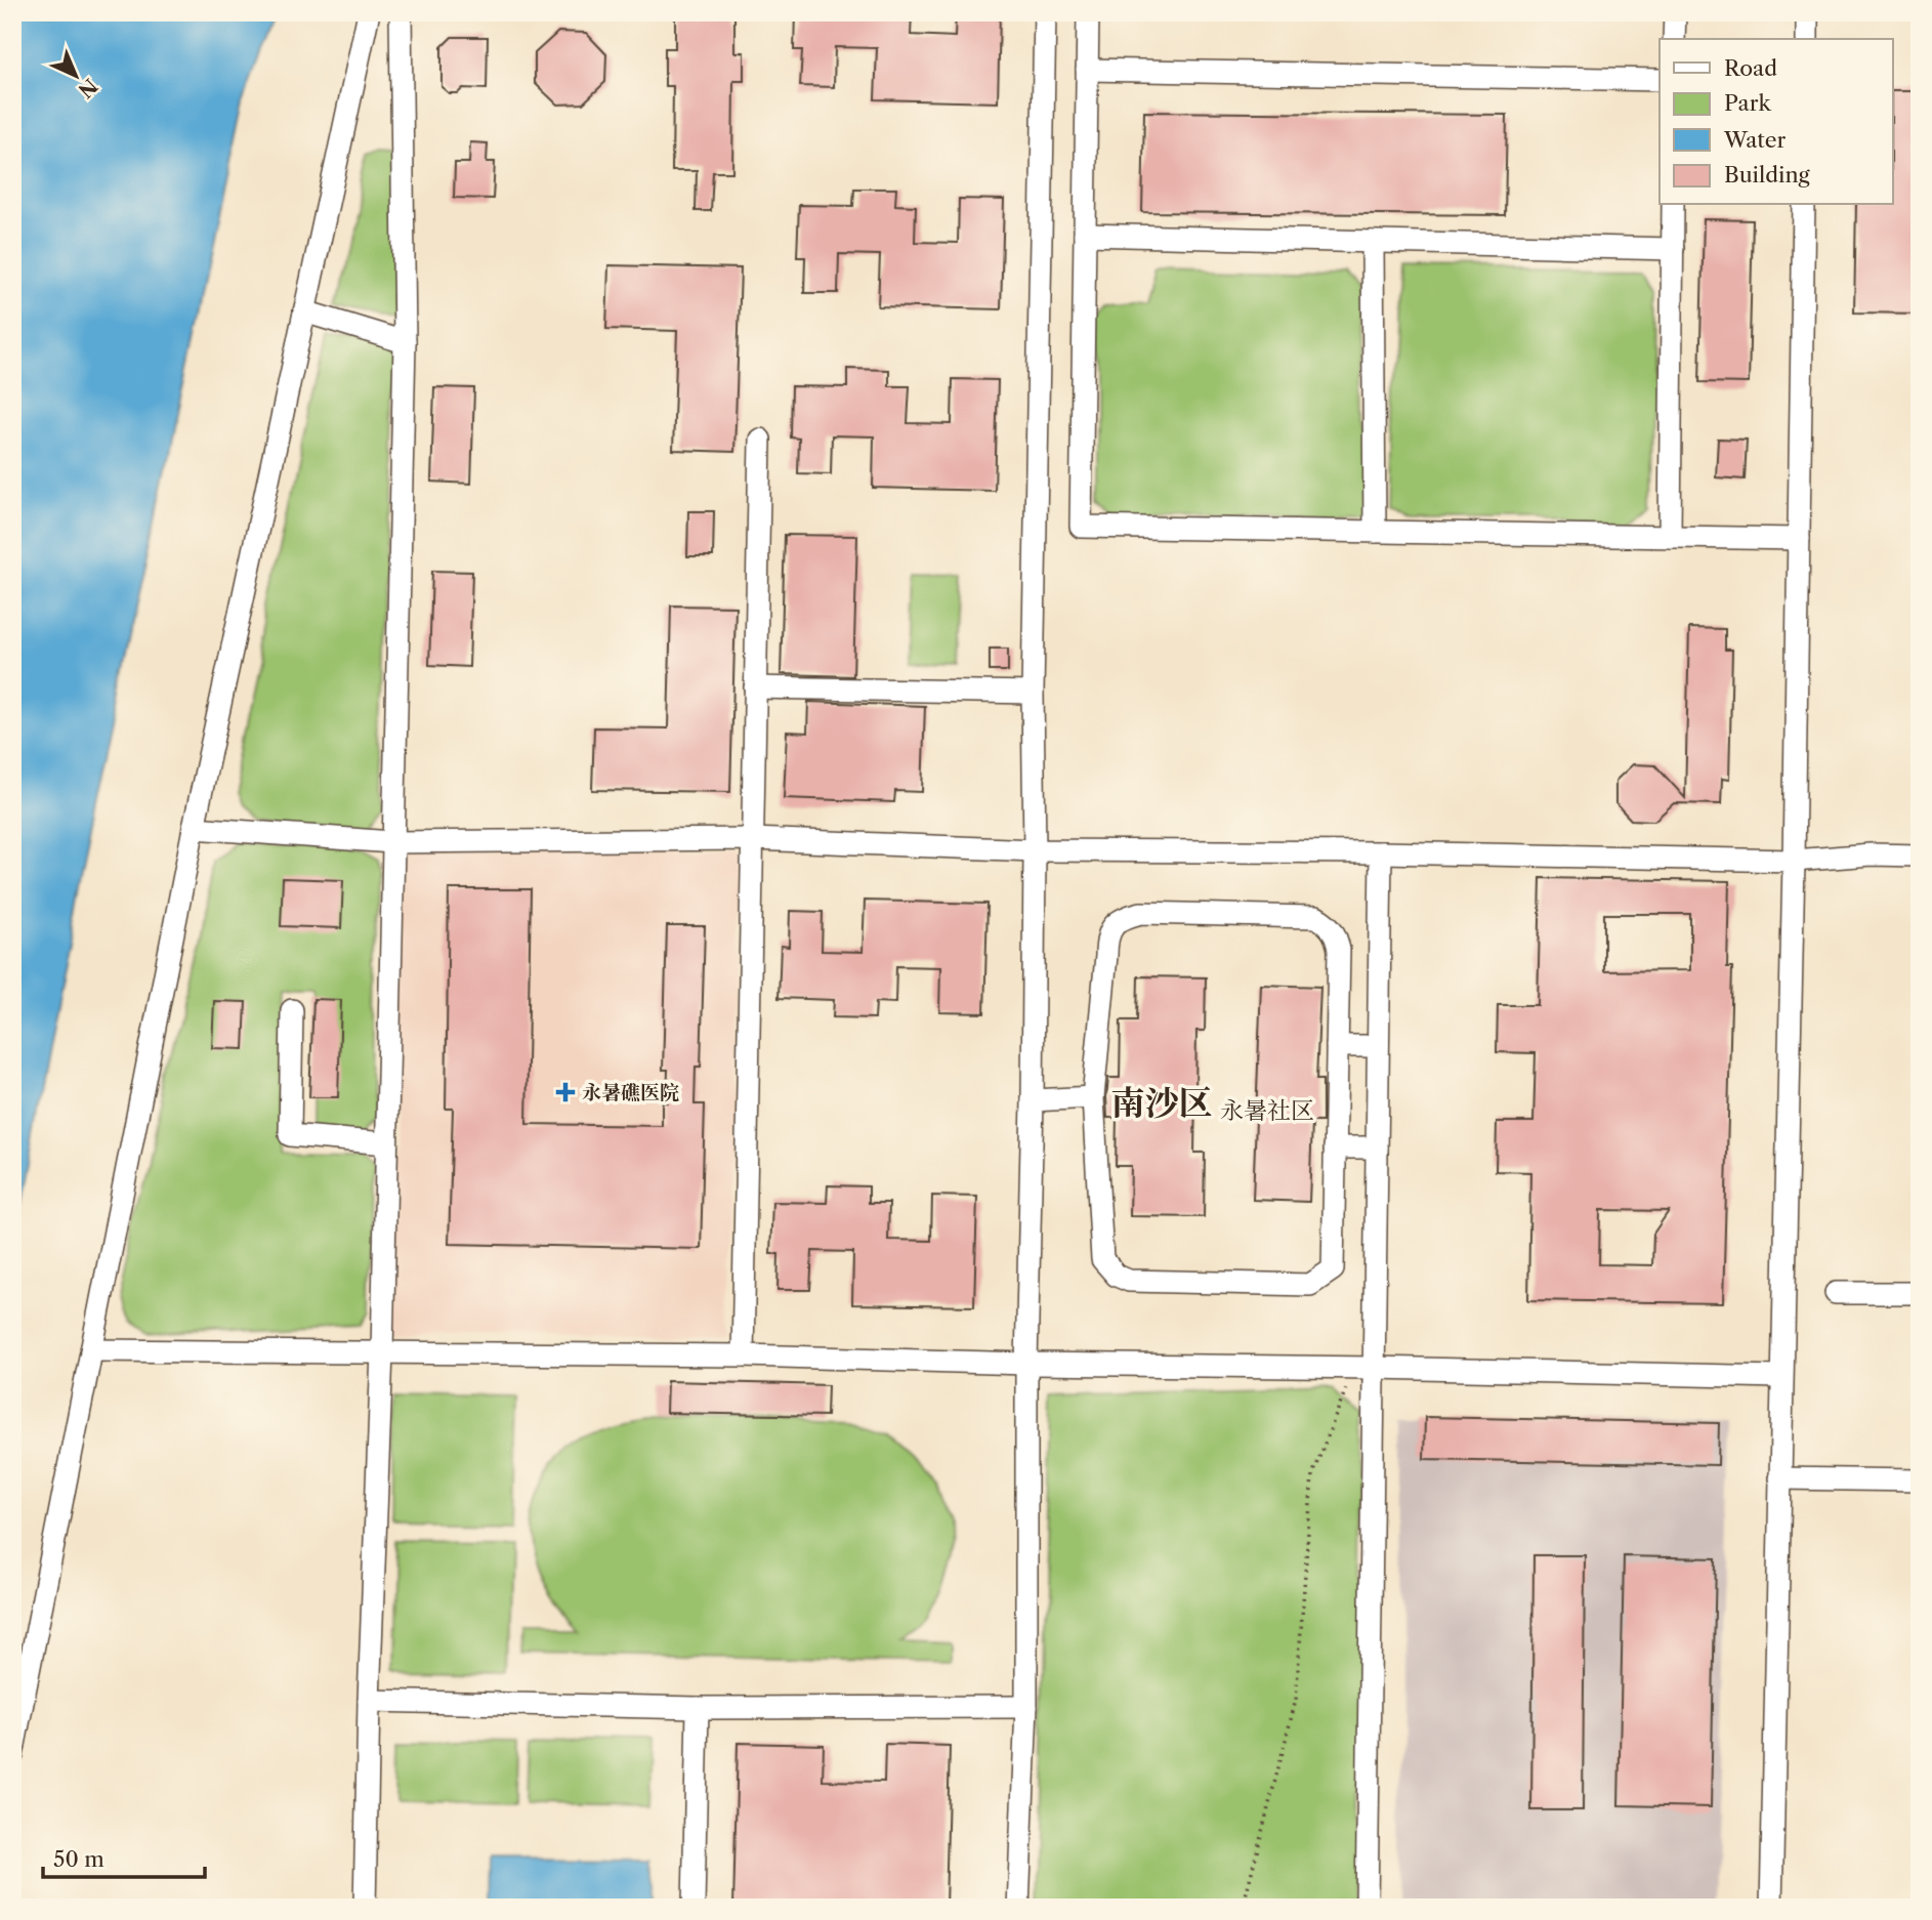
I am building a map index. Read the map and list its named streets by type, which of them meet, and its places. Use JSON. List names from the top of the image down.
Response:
{
  "districts": ["南沙区", "永暑社区"],
  "places": {
    "health": ["永暑礁医院"]
  },
  "legend": [
    "Road",
    "Park",
    "Water",
    "Building"
  ],
  "scale_bar": "50 m",
  "north": "bottom right"
}
